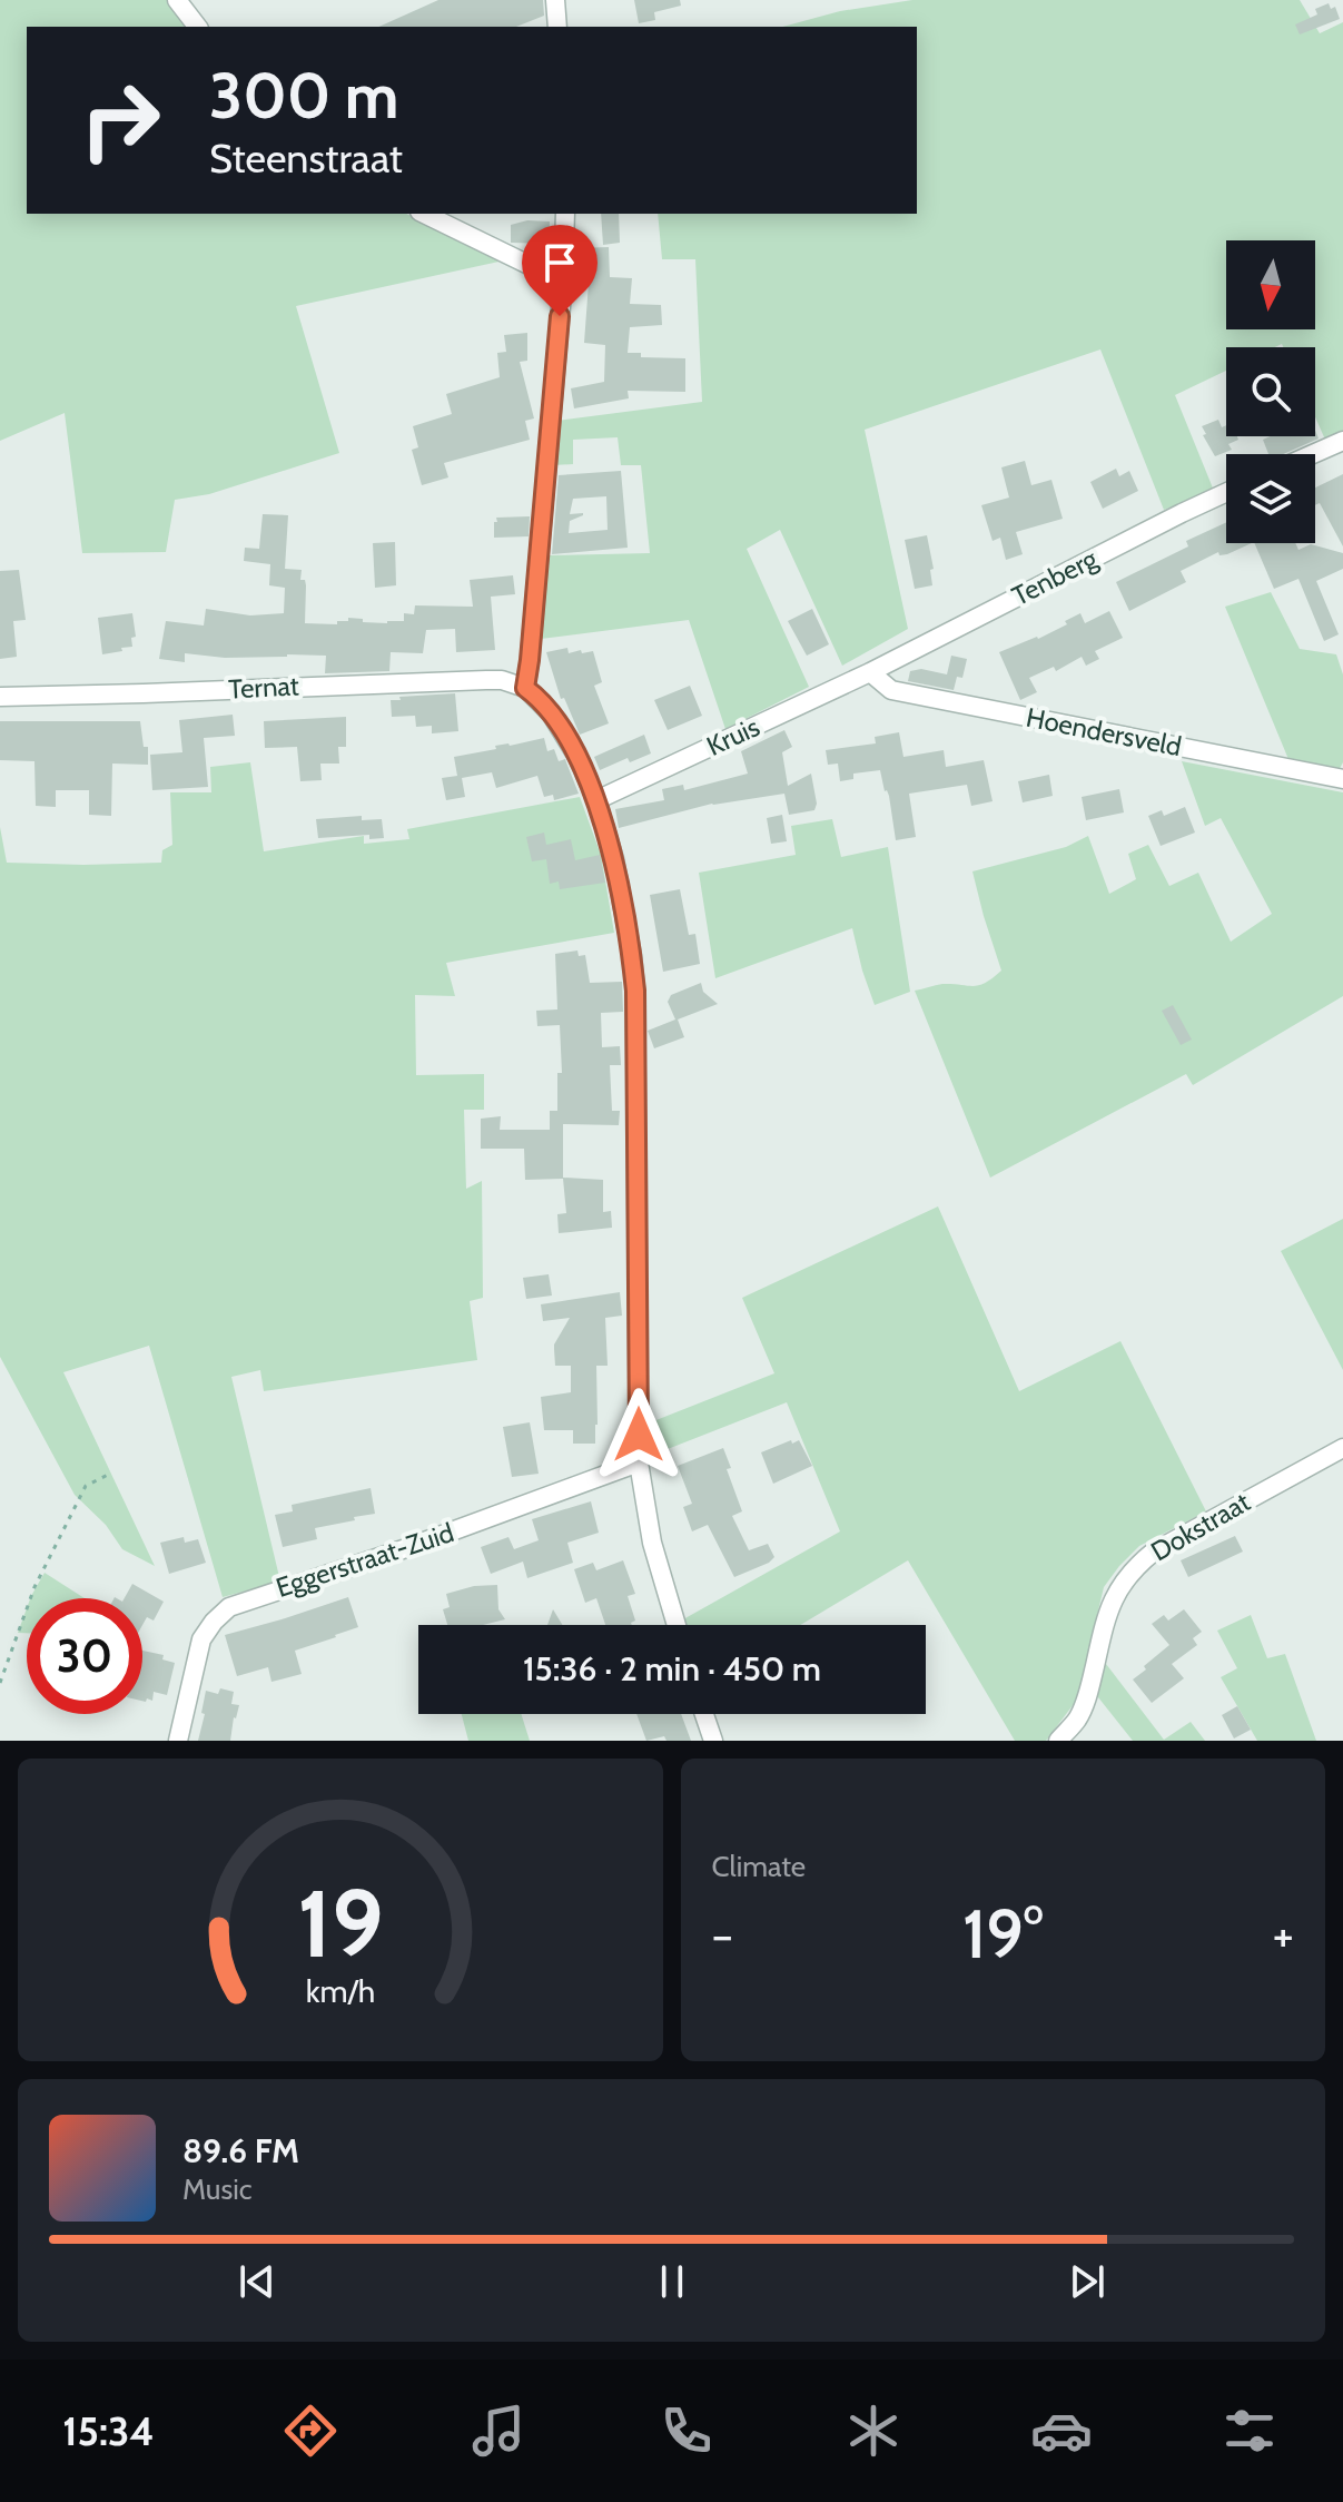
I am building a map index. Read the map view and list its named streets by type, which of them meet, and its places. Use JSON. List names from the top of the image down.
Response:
{
  "streets": {
    "street": [
      "Tenberg",
      "Ternat",
      "Hoendersveld",
      "Kruis",
      "Dokstraat",
      "Eggerstraat-Zuid"
    ]
  },
  "crossings": [
    ["Tenberg", "Hoendersveld"],
    ["Tenberg", "Kruis"],
    ["Hoendersveld", "Kruis"]
  ],
  "north": "bottom",
  "page": {
    "turn": ["300 m", "Steenstraat"],
    "limit": "30",
    "trip": "15:36 · 2 min · 450 m",
    "tile": "Climate",
    "heat": ["−", "19°", "+"],
    "song": ["89.6 FM", "Music"],
    "tabs": "15:34",
    "gauge": ["19", "km/h"]
  }
}
